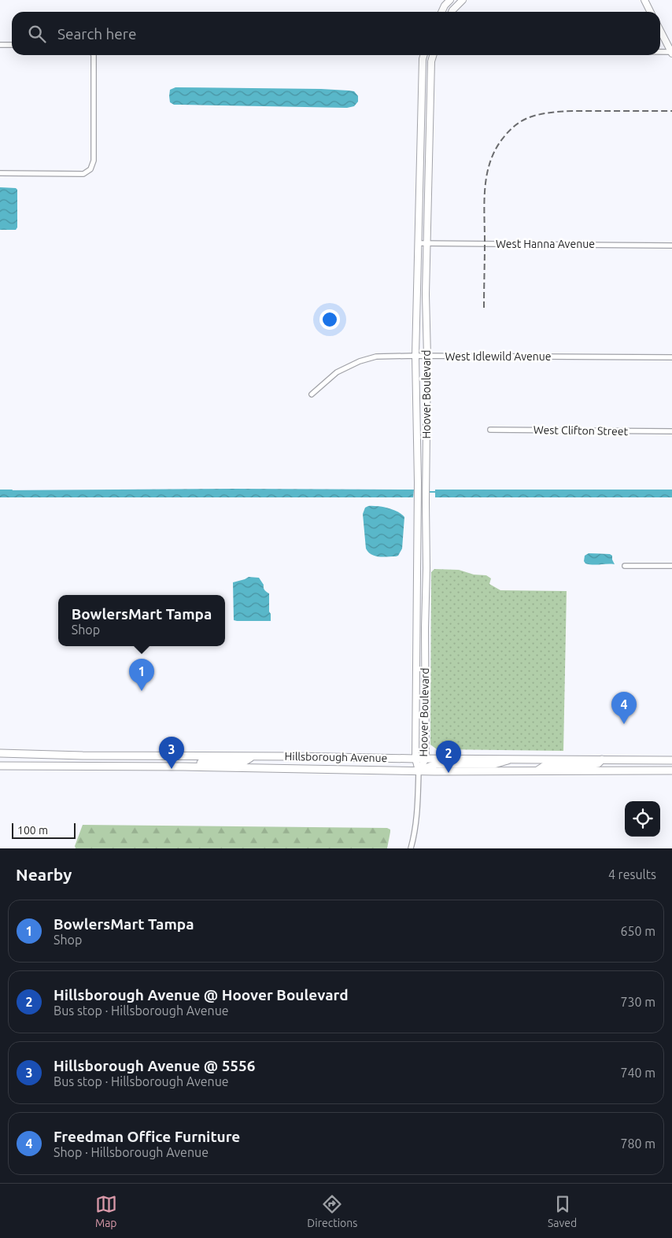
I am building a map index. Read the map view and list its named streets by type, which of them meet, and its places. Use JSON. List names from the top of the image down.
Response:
{
  "streets": {
    "main road": ["Hoover Boulevard", "Hillsborough Avenue"],
    "street": ["West Hanna Avenue", "West Idlewild Avenue", "West Clifton Street"]
  },
  "crossings": [
    ["West Hanna Avenue", "Hoover Boulevard"],
    ["West Idlewild Avenue", "Hoover Boulevard"],
    ["Hoover Boulevard", "Hillsborough Avenue"]
  ],
  "scale_bar": "100 m",
  "page": {
    "search": "Search here",
    "popup": ["BowlersMart Tampa", "Shop"],
    "pins": [
      "1",
      "4",
      "3",
      "2"
    ],
    "scale": "100 m",
    "heading": ["Nearby", "4 results"],
    "list": [
      {
        "mark": "1",
        "name": "BowlersMart Tampa",
        "note": "Shop",
        "value": "650 m"
      },
      {
        "mark": "2",
        "name": "Hillsborough Avenue @ Hoover Boulevard",
        "note": "Bus stop · Hillsborough Avenue",
        "value": "730 m"
      },
      {
        "mark": "3",
        "name": "Hillsborough Avenue @ 5556",
        "note": "Bus stop · Hillsborough Avenue",
        "value": "740 m"
      },
      {
        "mark": "4",
        "name": "Freedman Office Furniture",
        "note": "Shop · Hillsborough Avenue",
        "value": "780 m"
      }
    ],
    "nav": ["Map", "Directions", "Saved"]
  }
}
